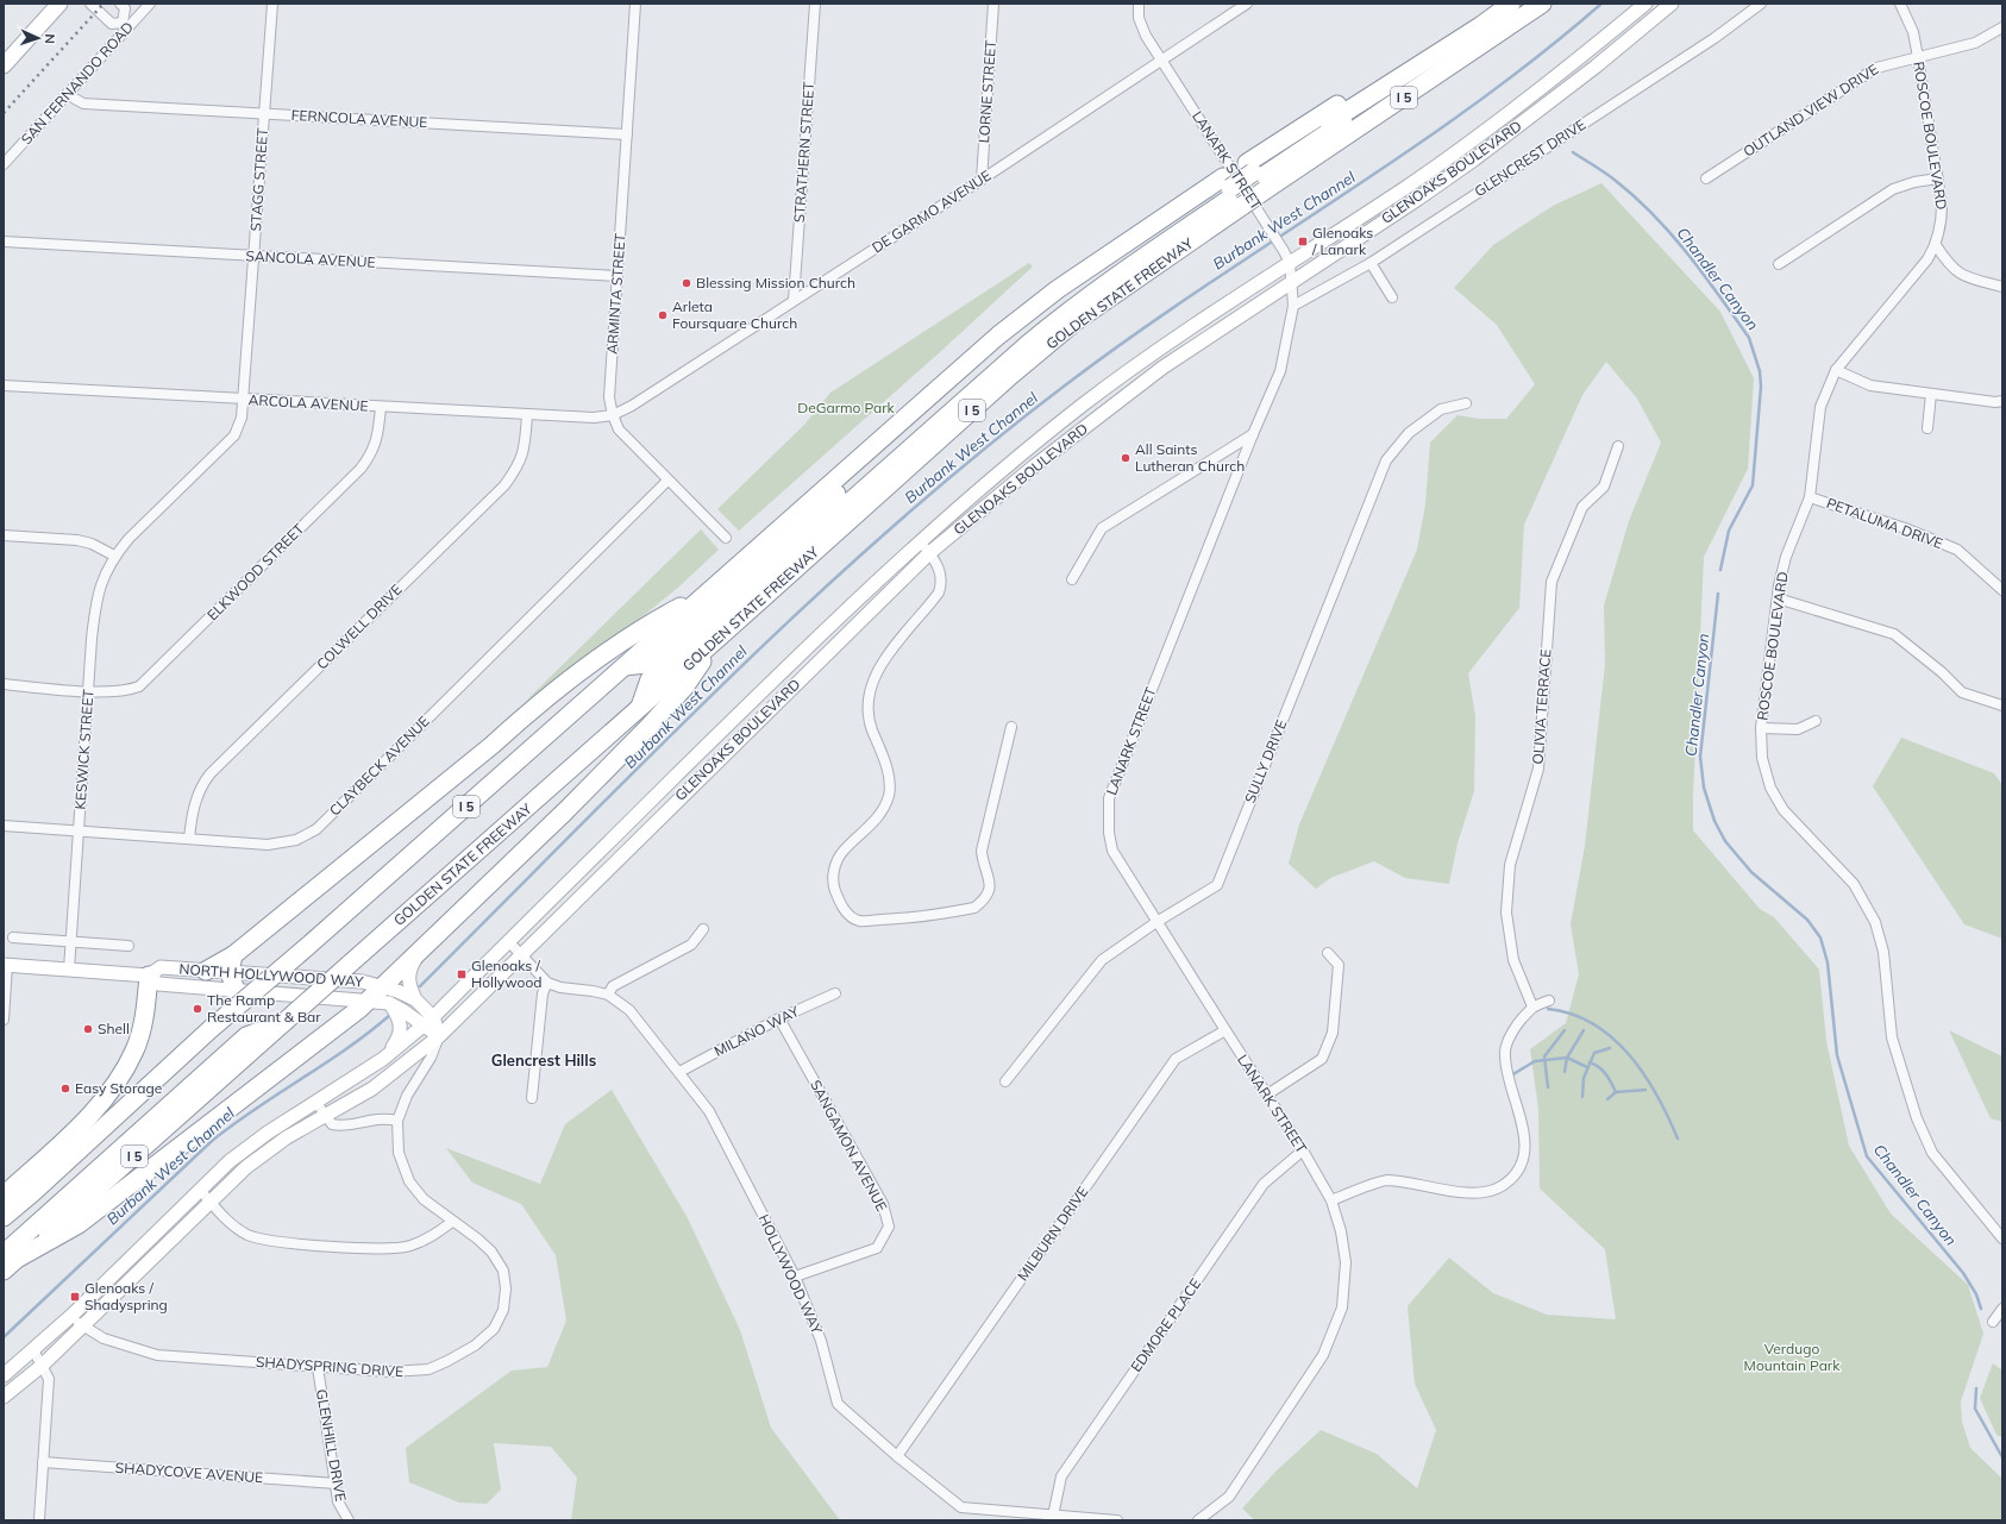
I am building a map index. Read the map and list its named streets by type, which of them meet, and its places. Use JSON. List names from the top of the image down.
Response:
{
  "streets": {
    "highway": ["I 5", "GOLDEN STATE FREEWAY"],
    "main road": ["GLENOAKS BOULEVARD", "NORTH HOLLYWOOD WAY"],
    "street": [
      "SAN FERNANDO ROAD",
      "LORNE STREET",
      "OUTLAND VIEW DRIVE",
      "FERNCOLA AVENUE",
      "ROSCOE BOULEVARD",
      "STRATHERN STREET",
      "GLENCREST DRIVE",
      "LANARK STREET",
      "STAGG STREET",
      "DE GARMO AVENUE",
      "SANCOLA AVENUE",
      "ARMINTA STREET",
      "ARCOLA AVENUE",
      "PETALUMA DRIVE",
      "ELKWOOD STREET",
      "COLWELL DRIVE",
      "OLIVIA TERRACE",
      "KESWICK STREET",
      "SULLY DRIVE",
      "CLAYBECK AVENUE",
      "MILANO WAY",
      "SANGAMON AVENUE",
      "MILBURN DRIVE",
      "HOLLYWOOD WAY",
      "EDMORE PLACE",
      "SHADYSPRING DRIVE",
      "GLENHILL DRIVE",
      "SHADYCOVE AVENUE"
    ]
  },
  "crossings": [
    ["SAN FERNANDO ROAD", "FERNCOLA AVENUE"],
    ["LORNE STREET", "DE GARMO AVENUE"],
    ["OUTLAND VIEW DRIVE", "ROSCOE BOULEVARD"],
    ["FERNCOLA AVENUE", "STAGG STREET"],
    ["FERNCOLA AVENUE", "ARMINTA STREET"],
    ["ROSCOE BOULEVARD", "PETALUMA DRIVE"],
    ["STRATHERN STREET", "DE GARMO AVENUE"],
    ["GLENCREST DRIVE", "LANARK STREET"],
    ["LANARK STREET", "GLENOAKS BOULEVARD"],
    ["LANARK STREET", "DE GARMO AVENUE"],
    ["LANARK STREET", "SULLY DRIVE"],
    ["LANARK STREET", "MILBURN DRIVE"],
    ["LANARK STREET", "EDMORE PLACE"],
    ["GLENOAKS BOULEVARD", "NORTH HOLLYWOOD WAY"],
    ["GLENOAKS BOULEVARD", "SHADYSPRING DRIVE"],
    ["STAGG STREET", "SANCOLA AVENUE"],
    ["STAGG STREET", "ARCOLA AVENUE"],
    ["STAGG STREET", "KESWICK STREET"],
    ["DE GARMO AVENUE", "ARMINTA STREET"],
    ["DE GARMO AVENUE", "ARCOLA AVENUE"],
    ["SANCOLA AVENUE", "ARMINTA STREET"],
    ["ARMINTA STREET", "ARCOLA AVENUE"],
    ["ARMINTA STREET", "CLAYBECK AVENUE"],
    ["ARCOLA AVENUE", "ELKWOOD STREET"],
    ["ARCOLA AVENUE", "COLWELL DRIVE"],
    ["ELKWOOD STREET", "KESWICK STREET"],
    ["COLWELL DRIVE", "CLAYBECK AVENUE"],
    ["KESWICK STREET", "CLAYBECK AVENUE"],
    ["KESWICK STREET", "NORTH HOLLYWOOD WAY"],
    ["NORTH HOLLYWOOD WAY", "SHADYSPRING DRIVE"],
    ["MILANO WAY", "SANGAMON AVENUE"],
    ["MILANO WAY", "HOLLYWOOD WAY"],
    ["SANGAMON AVENUE", "HOLLYWOOD WAY"],
    ["MILBURN DRIVE", "HOLLYWOOD WAY"],
    ["HOLLYWOOD WAY", "EDMORE PLACE"],
    ["SHADYSPRING DRIVE", "GLENHILL DRIVE"],
    ["GLENHILL DRIVE", "SHADYCOVE AVENUE"]
  ],
  "districts": ["Glencrest Hills"],
  "water": ["Burbank West Channel", "Chandler Canyon"],
  "parks": ["DeGarmo Park", "Verdugo Mountain Park"],
  "places": {
    "transit": ["Glenoaks / Lanark", "Glenoaks / Hollywood", "Glenoaks / Shadyspring"],
    "other": [
      "Blessing Mission Church",
      "Arleta Foursquare Church",
      "All Saints Lutheran Church",
      "The Ramp Restaurant & Bar",
      "Shell",
      "Easy Storage"
    ]
  },
  "north": "right"
}
